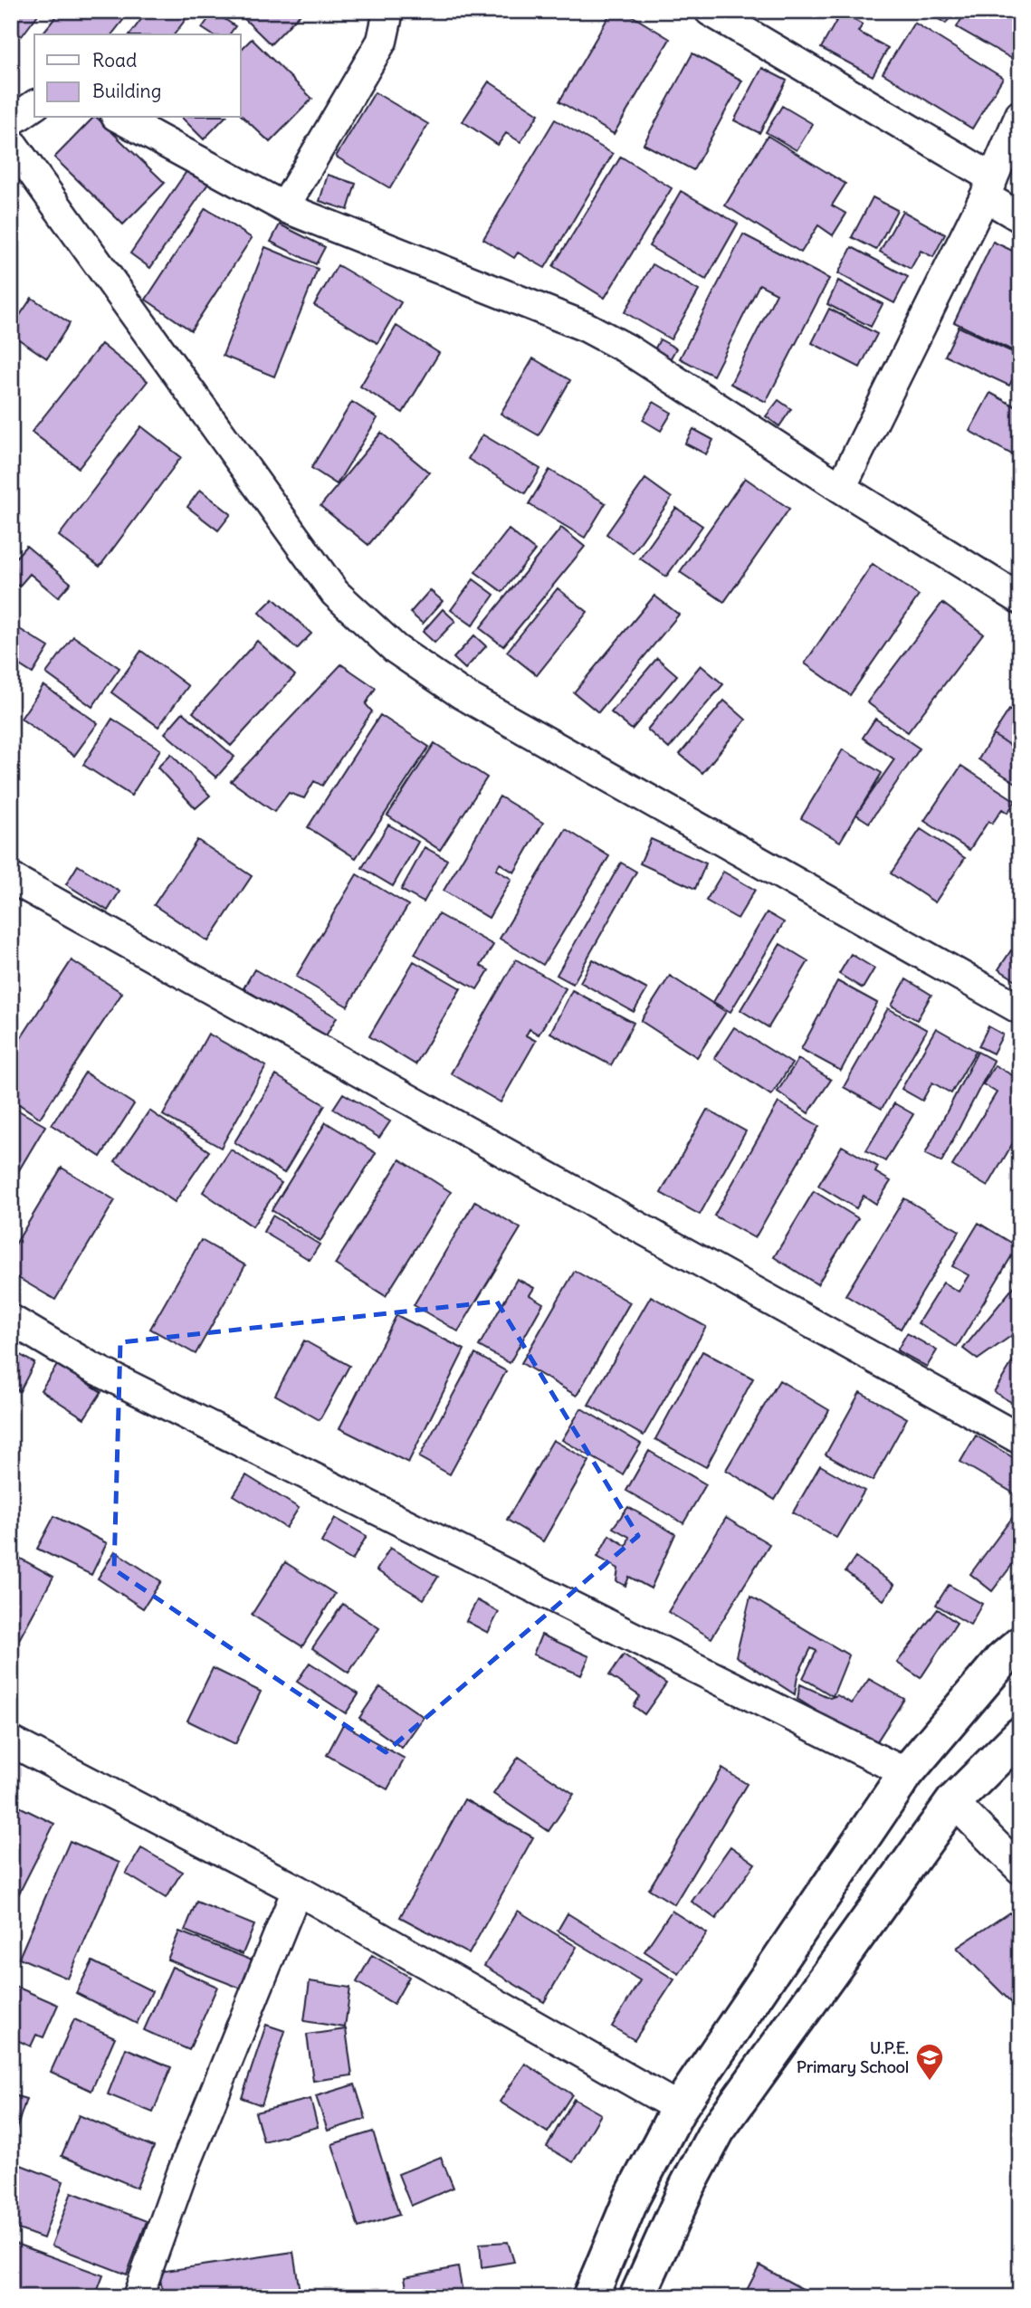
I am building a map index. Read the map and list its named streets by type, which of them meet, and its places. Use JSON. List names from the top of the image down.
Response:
{
  "places": {
    "school or university": ["U.P.E. Primary School"]
  },
  "legend": ["Road", "Building"]
}
